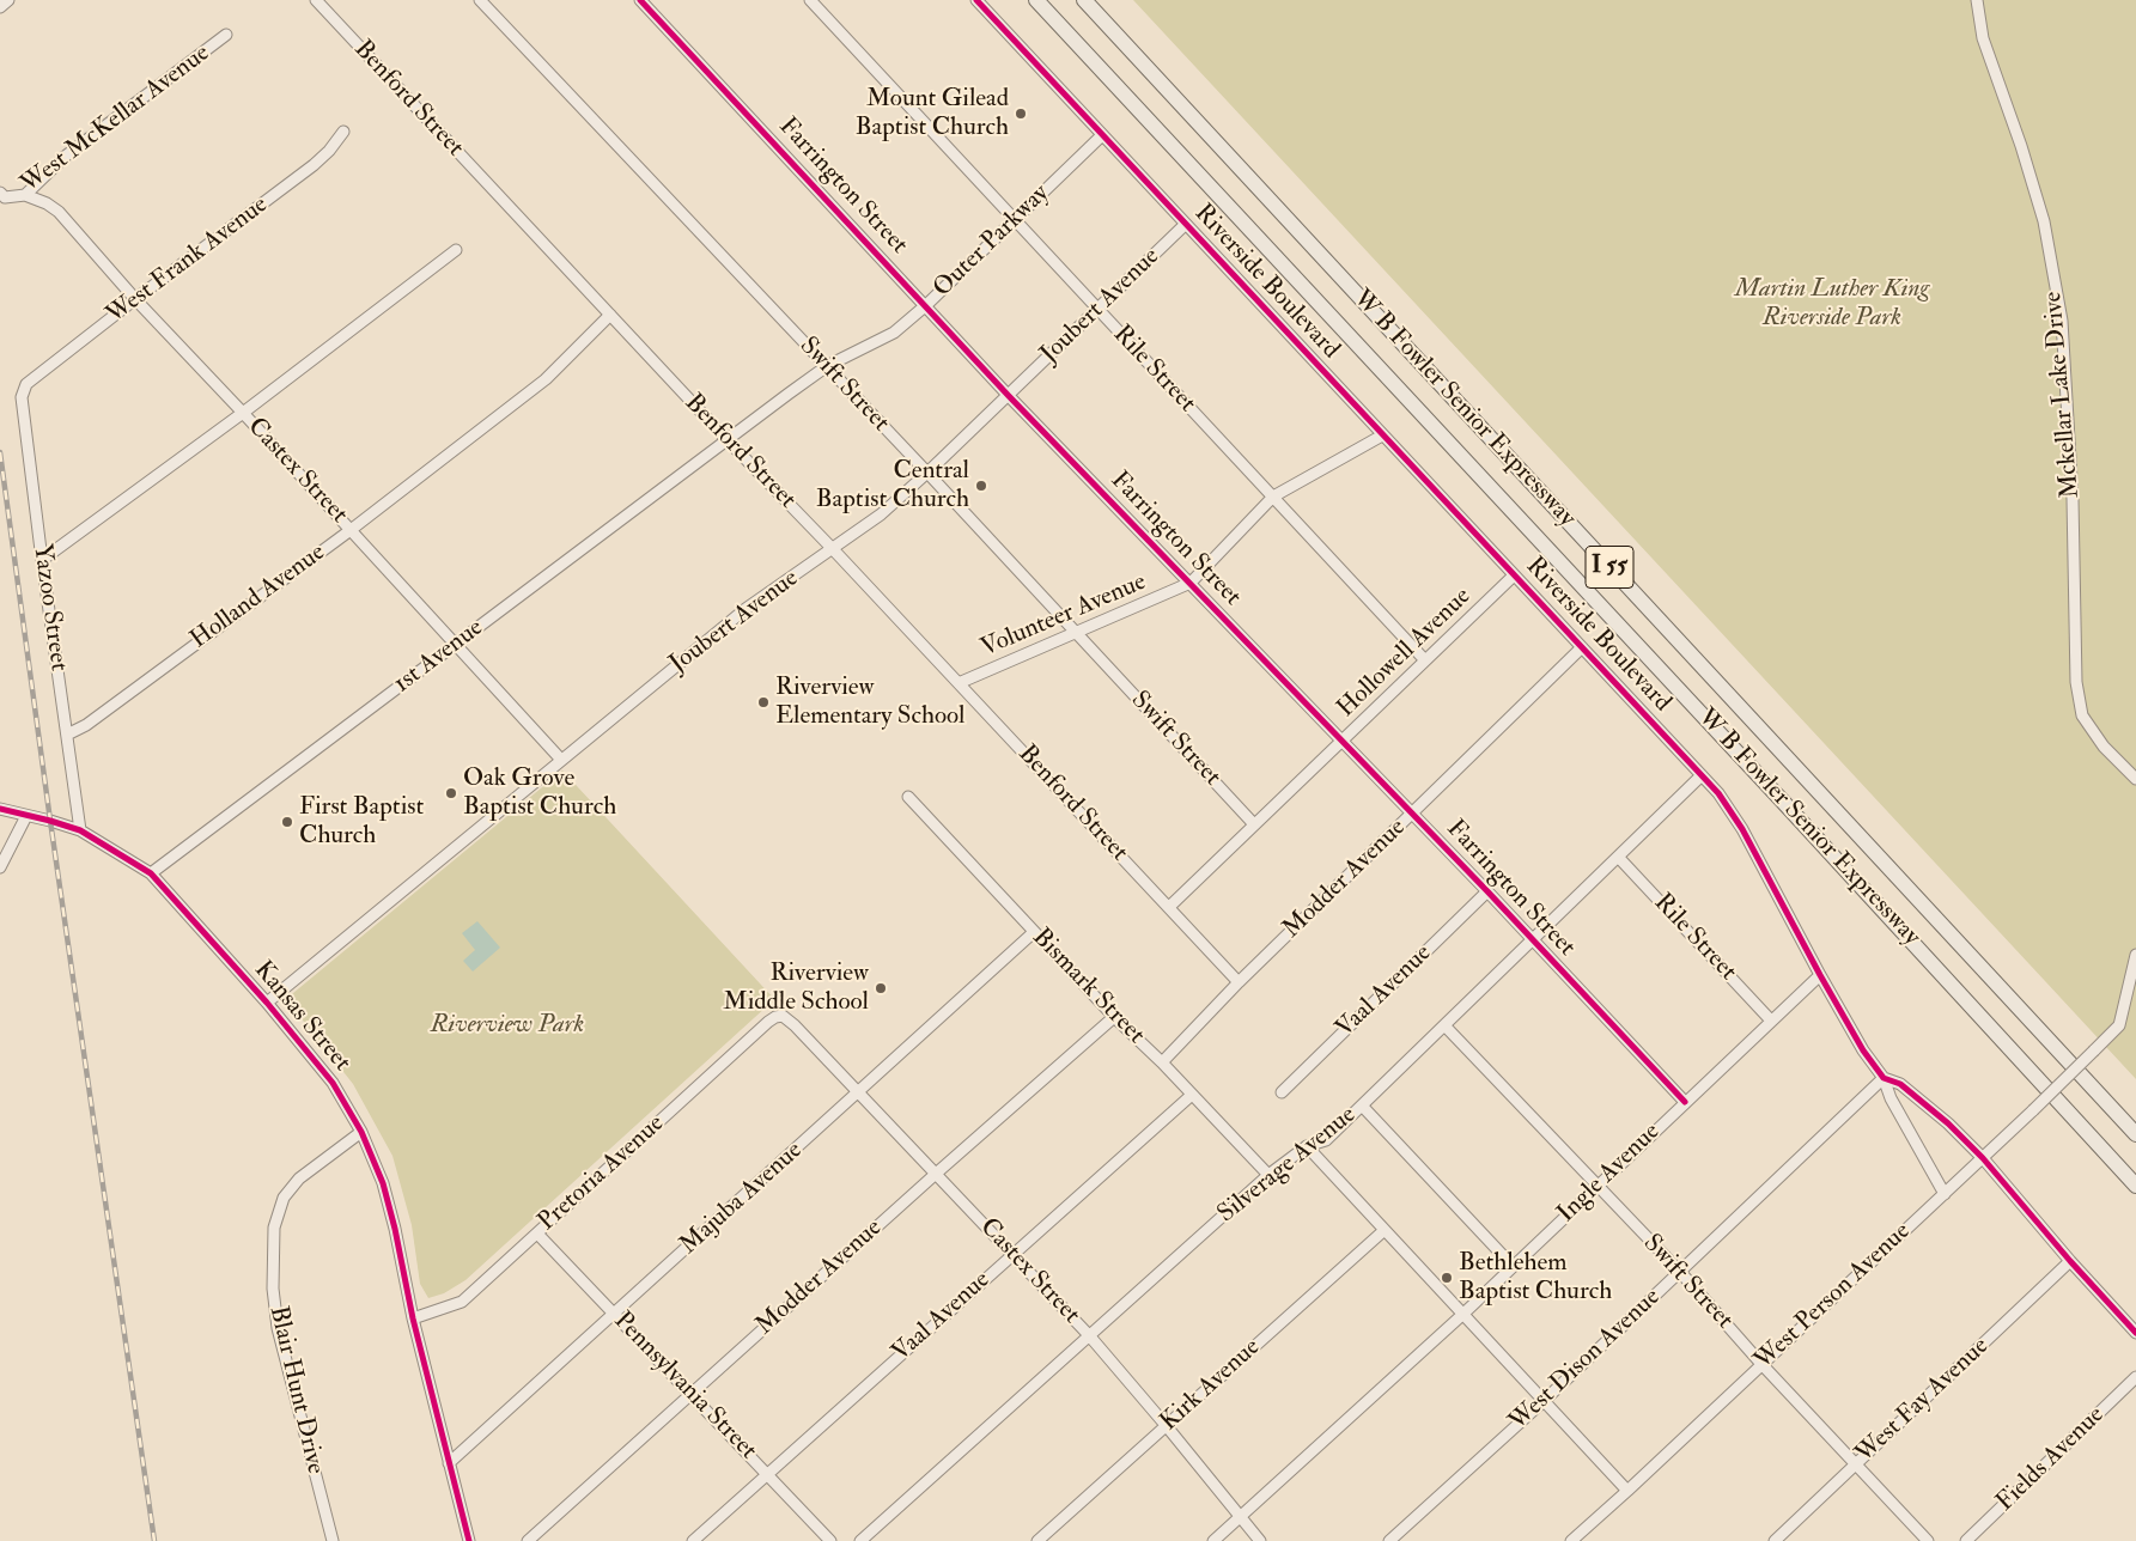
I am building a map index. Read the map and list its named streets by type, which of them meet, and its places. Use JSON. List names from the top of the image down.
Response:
{
  "streets": {
    "highway": ["W B Fowler Senior Expressway", "I 55"],
    "street": [
      "Benford Street",
      "West McKellar Avenue",
      "Farrington Street",
      "Outer Parkway",
      "West Frank Avenue",
      "Riverside Boulevard",
      "Joubert Avenue",
      "Rile Street",
      "Swift Street",
      "Mckellar Lake Drive",
      "Castex Street",
      "Holland Avenue",
      "Yazoo Street",
      "Volunteer Avenue",
      "Hollowell Avenue",
      "1st Avenue",
      "Modder Avenue",
      "Bismark Street",
      "Vaal Avenue",
      "Kansas Street",
      "Silverage Avenue",
      "Pretoria Avenue",
      "Ingle Avenue",
      "Majuba Avenue",
      "West Person Avenue",
      "West Dison Avenue",
      "Kirk Avenue",
      "Pennsylvania Street",
      "Blair Hunt Drive",
      "West Fay Avenue",
      "Fields Avenue"
    ]
  },
  "crossings": [
    ["Benford Street", "Outer Parkway"],
    ["Benford Street", "Joubert Avenue"],
    ["Benford Street", "Holland Avenue"],
    ["Benford Street", "Volunteer Avenue"],
    ["Benford Street", "Hollowell Avenue"],
    ["Benford Street", "1st Avenue"],
    ["Benford Street", "Modder Avenue"],
    ["West McKellar Avenue", "Castex Street"],
    ["Farrington Street", "Outer Parkway"],
    ["Farrington Street", "Joubert Avenue"],
    ["Farrington Street", "Volunteer Avenue"],
    ["Farrington Street", "Hollowell Avenue"],
    ["Farrington Street", "Modder Avenue"],
    ["Farrington Street", "Vaal Avenue"],
    ["Farrington Street", "Silverage Avenue"],
    ["Farrington Street", "Ingle Avenue"],
    ["Outer Parkway", "Riverside Boulevard"],
    ["Outer Parkway", "Rile Street"],
    ["Outer Parkway", "Swift Street"],
    ["Outer Parkway", "1st Avenue"],
    ["West Frank Avenue", "Castex Street"],
    ["West Frank Avenue", "Yazoo Street"],
    ["Riverside Boulevard", "Joubert Avenue"],
    ["Riverside Boulevard", "Volunteer Avenue"],
    ["Riverside Boulevard", "Hollowell Avenue"],
    ["Riverside Boulevard", "Modder Avenue"],
    ["Riverside Boulevard", "Silverage Avenue"],
    ["Riverside Boulevard", "Ingle Avenue"],
    ["Riverside Boulevard", "West Person Avenue"],
    ["Riverside Boulevard", "West Dison Avenue"],
    ["Riverside Boulevard", "West Fay Avenue"],
    ["Joubert Avenue", "Rile Street"],
    ["Joubert Avenue", "Swift Street"],
    ["Joubert Avenue", "Castex Street"],
    ["Joubert Avenue", "Kansas Street"],
    ["Rile Street", "Volunteer Avenue"],
    ["Rile Street", "Hollowell Avenue"],
    ["Rile Street", "Silverage Avenue"],
    ["Rile Street", "Ingle Avenue"],
    ["Swift Street", "Volunteer Avenue"],
    ["Swift Street", "Hollowell Avenue"],
    ["Swift Street", "Silverage Avenue"],
    ["Swift Street", "Ingle Avenue"],
    ["Swift Street", "West Person Avenue"],
    ["Swift Street", "West Dison Avenue"],
    ["Swift Street", "West Fay Avenue"],
    ["Castex Street", "Holland Avenue"],
    ["Castex Street", "1st Avenue"],
    ["Castex Street", "Modder Avenue"],
    ["Castex Street", "Vaal Avenue"],
    ["Castex Street", "Silverage Avenue"],
    ["Castex Street", "Pretoria Avenue"],
    ["Castex Street", "Ingle Avenue"],
    ["Castex Street", "Majuba Avenue"],
    ["Castex Street", "Kirk Avenue"],
    ["Holland Avenue", "Yazoo Street"],
    ["Yazoo Street", "Kansas Street"],
    ["1st Avenue", "Kansas Street"],
    ["Modder Avenue", "Bismark Street"],
    ["Modder Avenue", "Pennsylvania Street"],
    ["Bismark Street", "Vaal Avenue"],
    ["Bismark Street", "Silverage Avenue"],
    ["Bismark Street", "Majuba Avenue"],
    ["Vaal Avenue", "Pennsylvania Street"],
    ["Kansas Street", "Pretoria Avenue"],
    ["Kansas Street", "Majuba Avenue"],
    ["Kansas Street", "Blair Hunt Drive"],
    ["Pretoria Avenue", "Pennsylvania Street"],
    ["Majuba Avenue", "Pennsylvania Street"]
  ],
  "parks": ["Martin Luther King Riverside Park", "Riverview Park"],
  "places": [
    "Mount Gilead Baptist Church",
    "Central Baptist Church",
    "Riverview Elementary School",
    "Oak Grove Baptist Church",
    "First Baptist Church",
    "Riverview Middle School",
    "Bethlehem Baptist Church"
  ]
}
